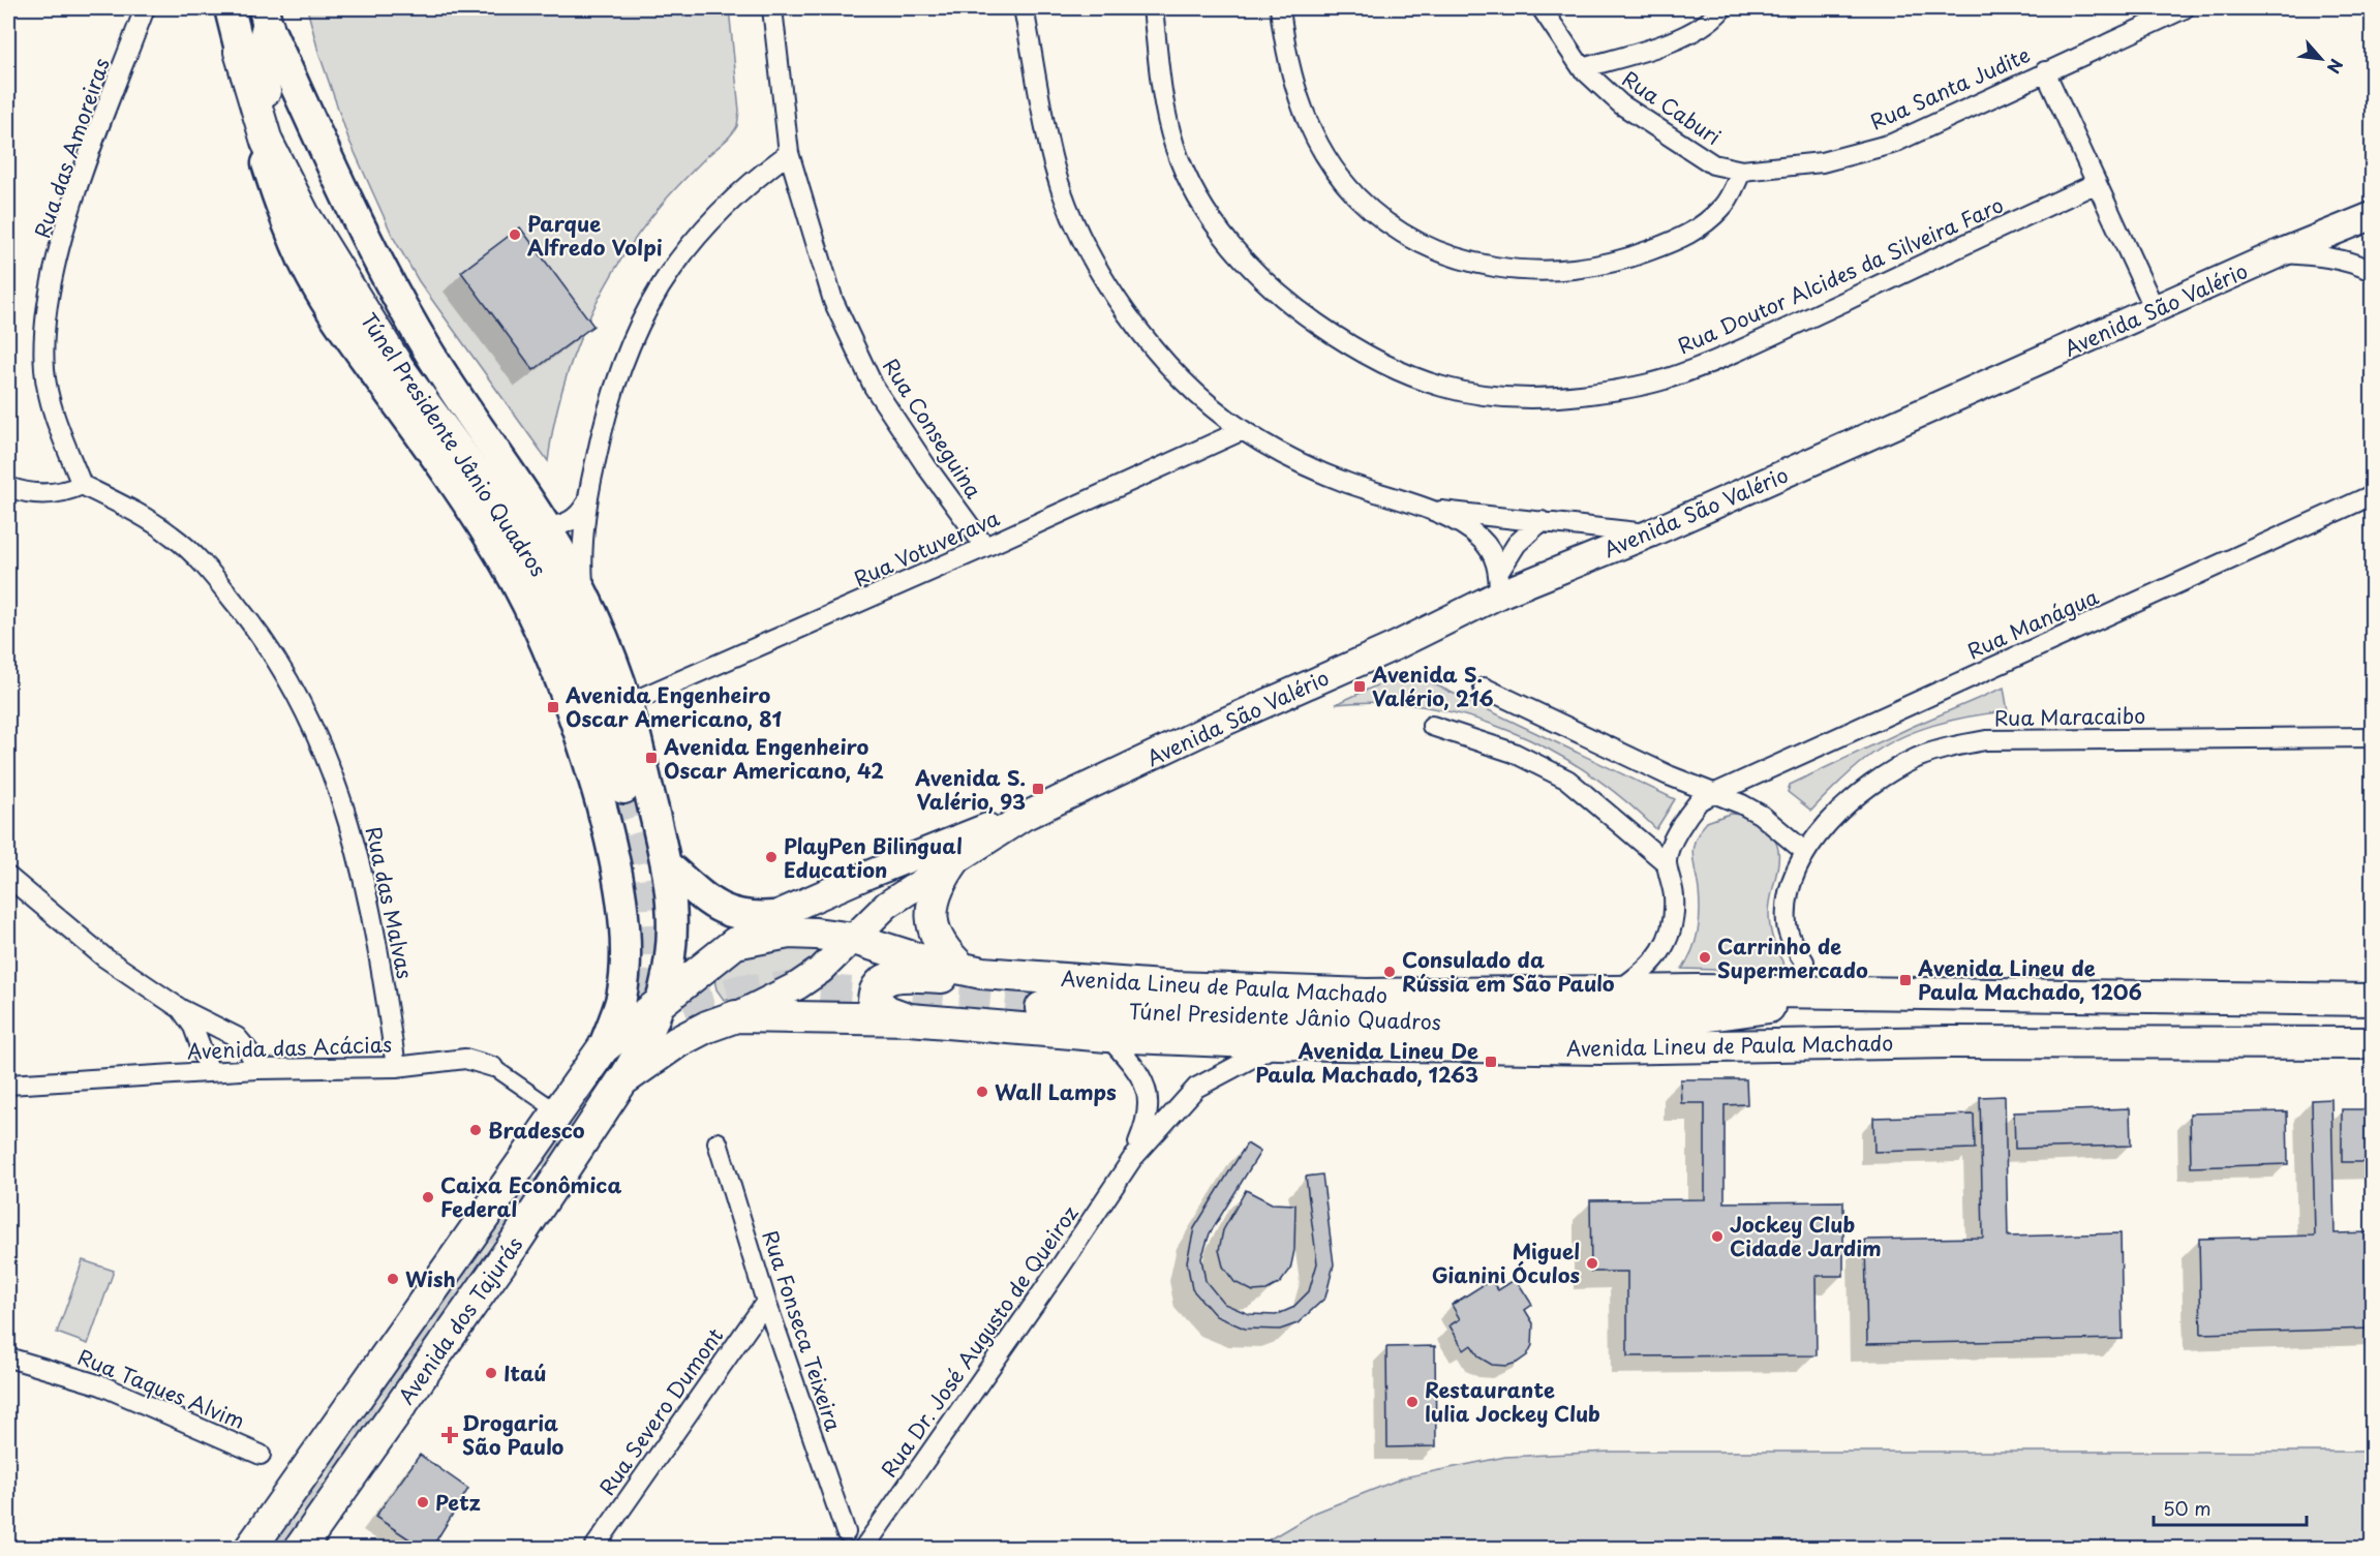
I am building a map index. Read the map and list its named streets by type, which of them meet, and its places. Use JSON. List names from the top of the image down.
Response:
{
  "streets": {
    "highway": ["Túnel Presidente Jânio Quadros", "Avenida Lineu de Paula Machado", "Avenida dos Tajurás"],
    "main road": ["Avenida São Valério"],
    "street": [
      "Rua Santa Judite",
      "Rua Caburi",
      "Rua das Amoreiras",
      "Rua Doutor Alcides da Silveira Faro",
      "Rua Conseguina",
      "Rua Votuverava",
      "Rua Manágua",
      "Rua Maracaibo",
      "Rua das Malvas",
      "Avenida das Acácias",
      "Rua Fonseca Teixeira",
      "Rua Dr. José Augusto de Queiroz",
      "Rua Taques Alvim",
      "Rua Severo Dumont"
    ]
  },
  "crossings": [
    ["Rua Santa Judite", "Rua Caburi"],
    ["Rua das Amoreiras", "Rua das Malvas"],
    ["Avenida São Valério", "Avenida Lineu de Paula Machado"],
    ["Rua Conseguina", "Rua Votuverava"],
    ["Túnel Presidente Jânio Quadros", "Avenida Lineu de Paula Machado"],
    ["Túnel Presidente Jânio Quadros", "Avenida dos Tajurás"],
    ["Rua Votuverava", "Avenida dos Tajurás"],
    ["Rua das Malvas", "Avenida das Acácias"],
    ["Avenida Lineu de Paula Machado", "Avenida dos Tajurás"],
    ["Avenida das Acácias", "Avenida dos Tajurás"],
    ["Rua Fonseca Teixeira", "Rua Severo Dumont"]
  ],
  "places": {
    "other": [
      "Parque Alfredo Volpi",
      "PlayPen Bilingual Education",
      "Carrinho de Supermercado",
      "Consulado da Rússia em São Paulo",
      "Wall Lamps",
      "Bradesco",
      "Caixa Econômica Federal",
      "Jockey Club Cidade Jardim",
      "Miguel Gianini Óculos",
      "Wish",
      "Itaú",
      "Restaurante Iulia Jockey Club",
      "Petz"
    ],
    "transit": [
      "Avenida S. Valério, 216",
      "Avenida Engenheiro Oscar Americano, 81",
      "Avenida Engenheiro Oscar Americano, 42",
      "Avenida S. Valério, 93",
      "Avenida Lineu de Paula Machado, 1206",
      "Avenida Lineu De Paula Machado, 1263"
    ],
    "health": ["Drogaria São Paulo"]
  },
  "scale_bar": "50 m",
  "north": "bottom right"
}
